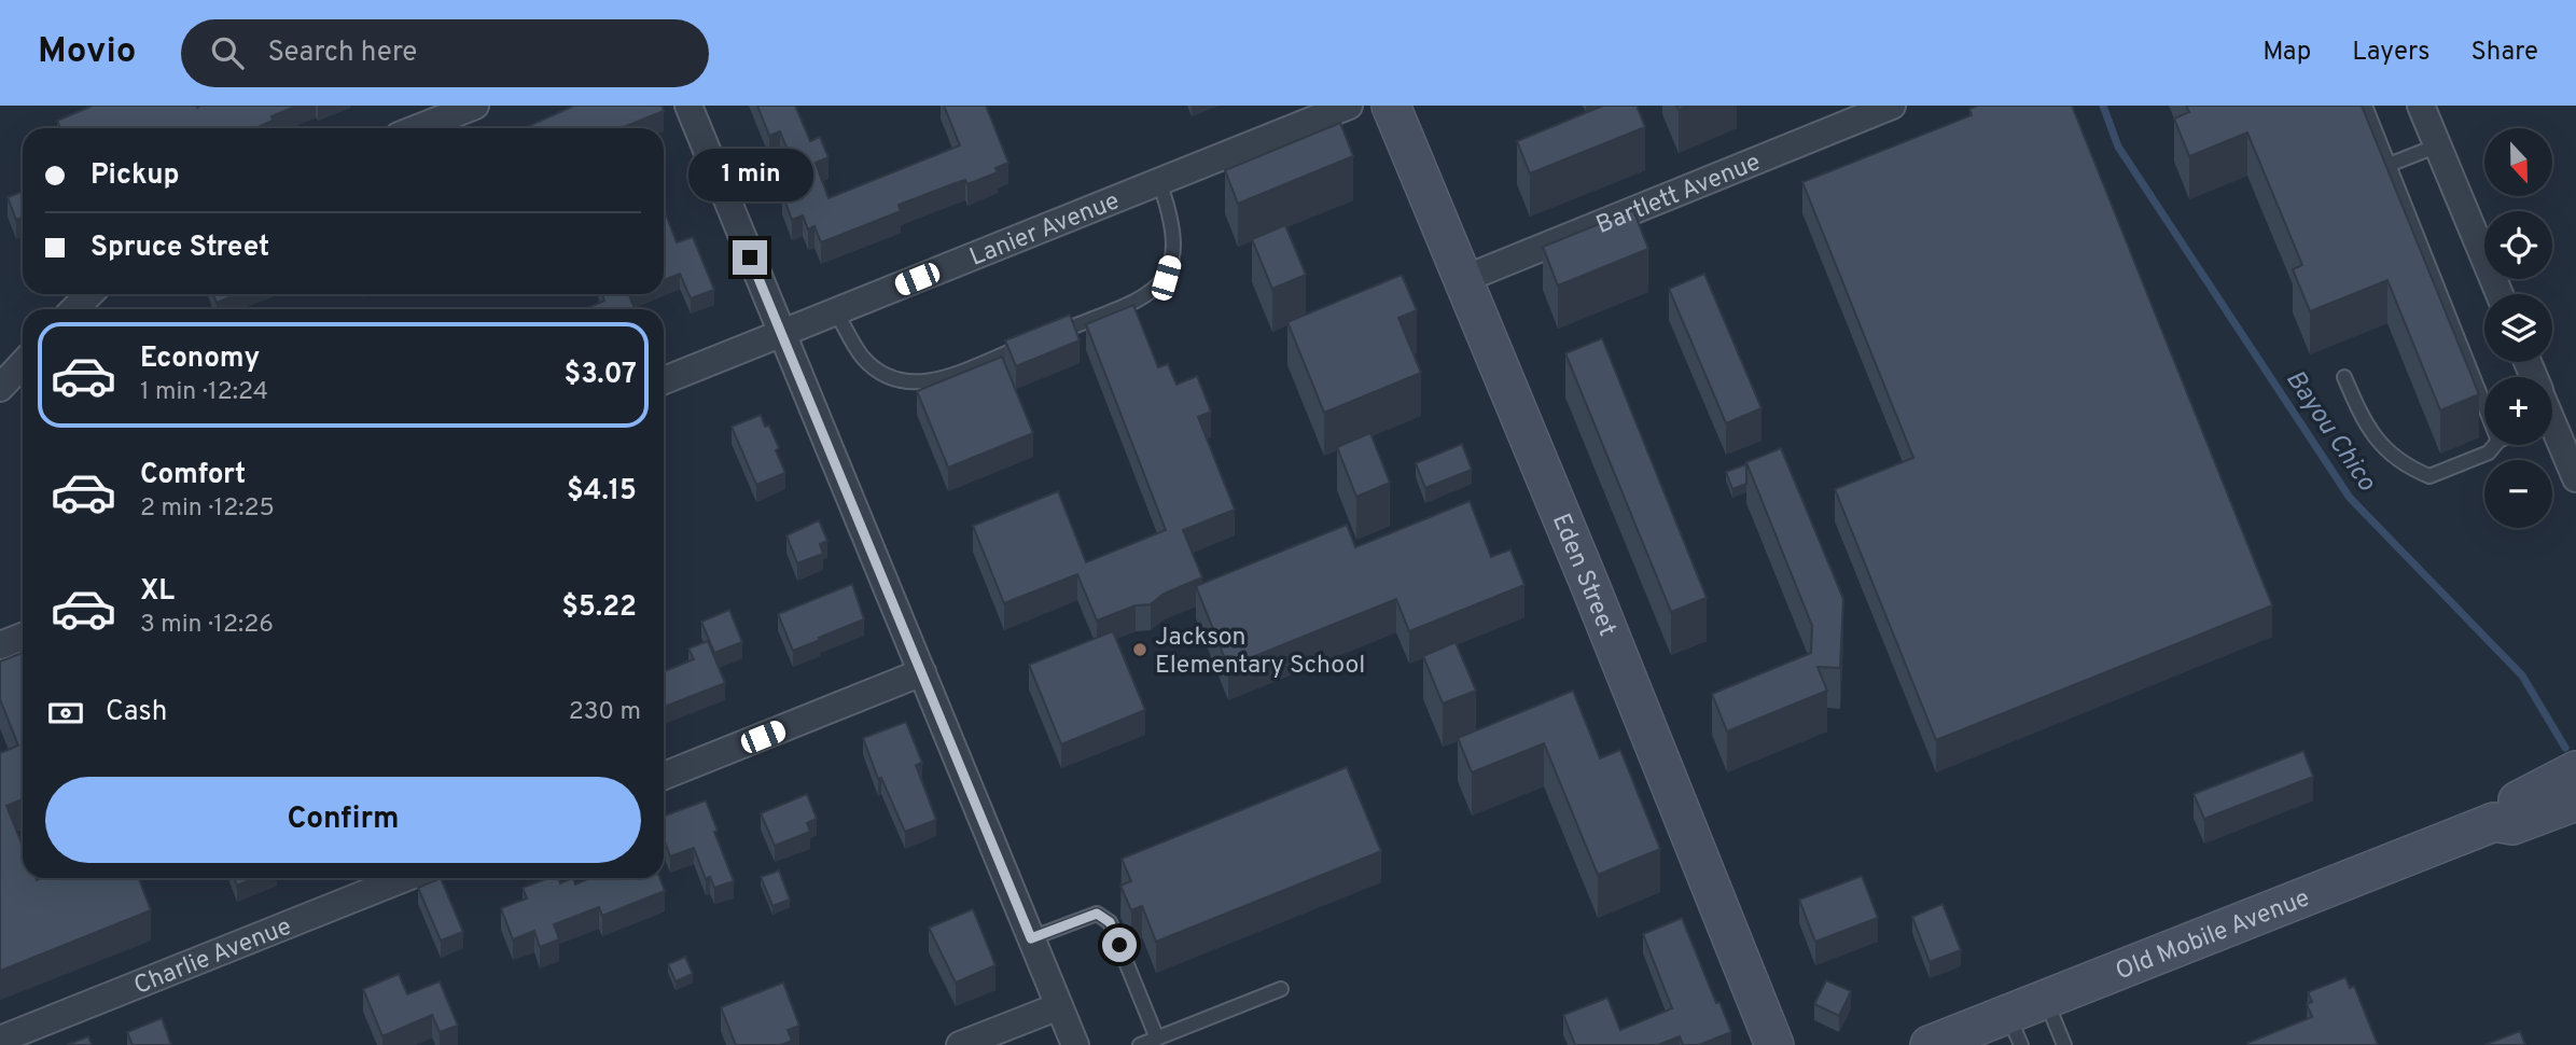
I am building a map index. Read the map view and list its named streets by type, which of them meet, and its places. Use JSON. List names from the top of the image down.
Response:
{
  "streets": {
    "street": [
      "Bartlett Avenue",
      "Lanier Avenue",
      "Eden Street",
      "Old Mobile Avenue",
      "Charlie Avenue"
    ]
  },
  "crossings": [
    ["Bartlett Avenue", "Eden Street"]
  ],
  "water": ["Bayou Chico"],
  "places": ["Jackson Elementary School"],
  "north": "bottom",
  "page": {
    "header": "Movio",
    "search": "Search here",
    "nav": ["Map", "Layers", "Share"],
    "map_buttons": ["+", "−"],
    "banner": ["Pickup", "Spruce Street"],
    "bubble": "1 min",
    "list": [
      {
        "name": "Economy",
        "note": "1 min · 12:24",
        "value": "$3.07"
      },
      {
        "name": "Comfort",
        "note": "2 min · 12:25",
        "value": "$4.15"
      },
      {
        "name": "XL",
        "note": "3 min · 12:26",
        "value": "$5.22"
      }
    ],
    "pay": ["Cash", "230 m"],
    "buttons": "Confirm"
  }
}
